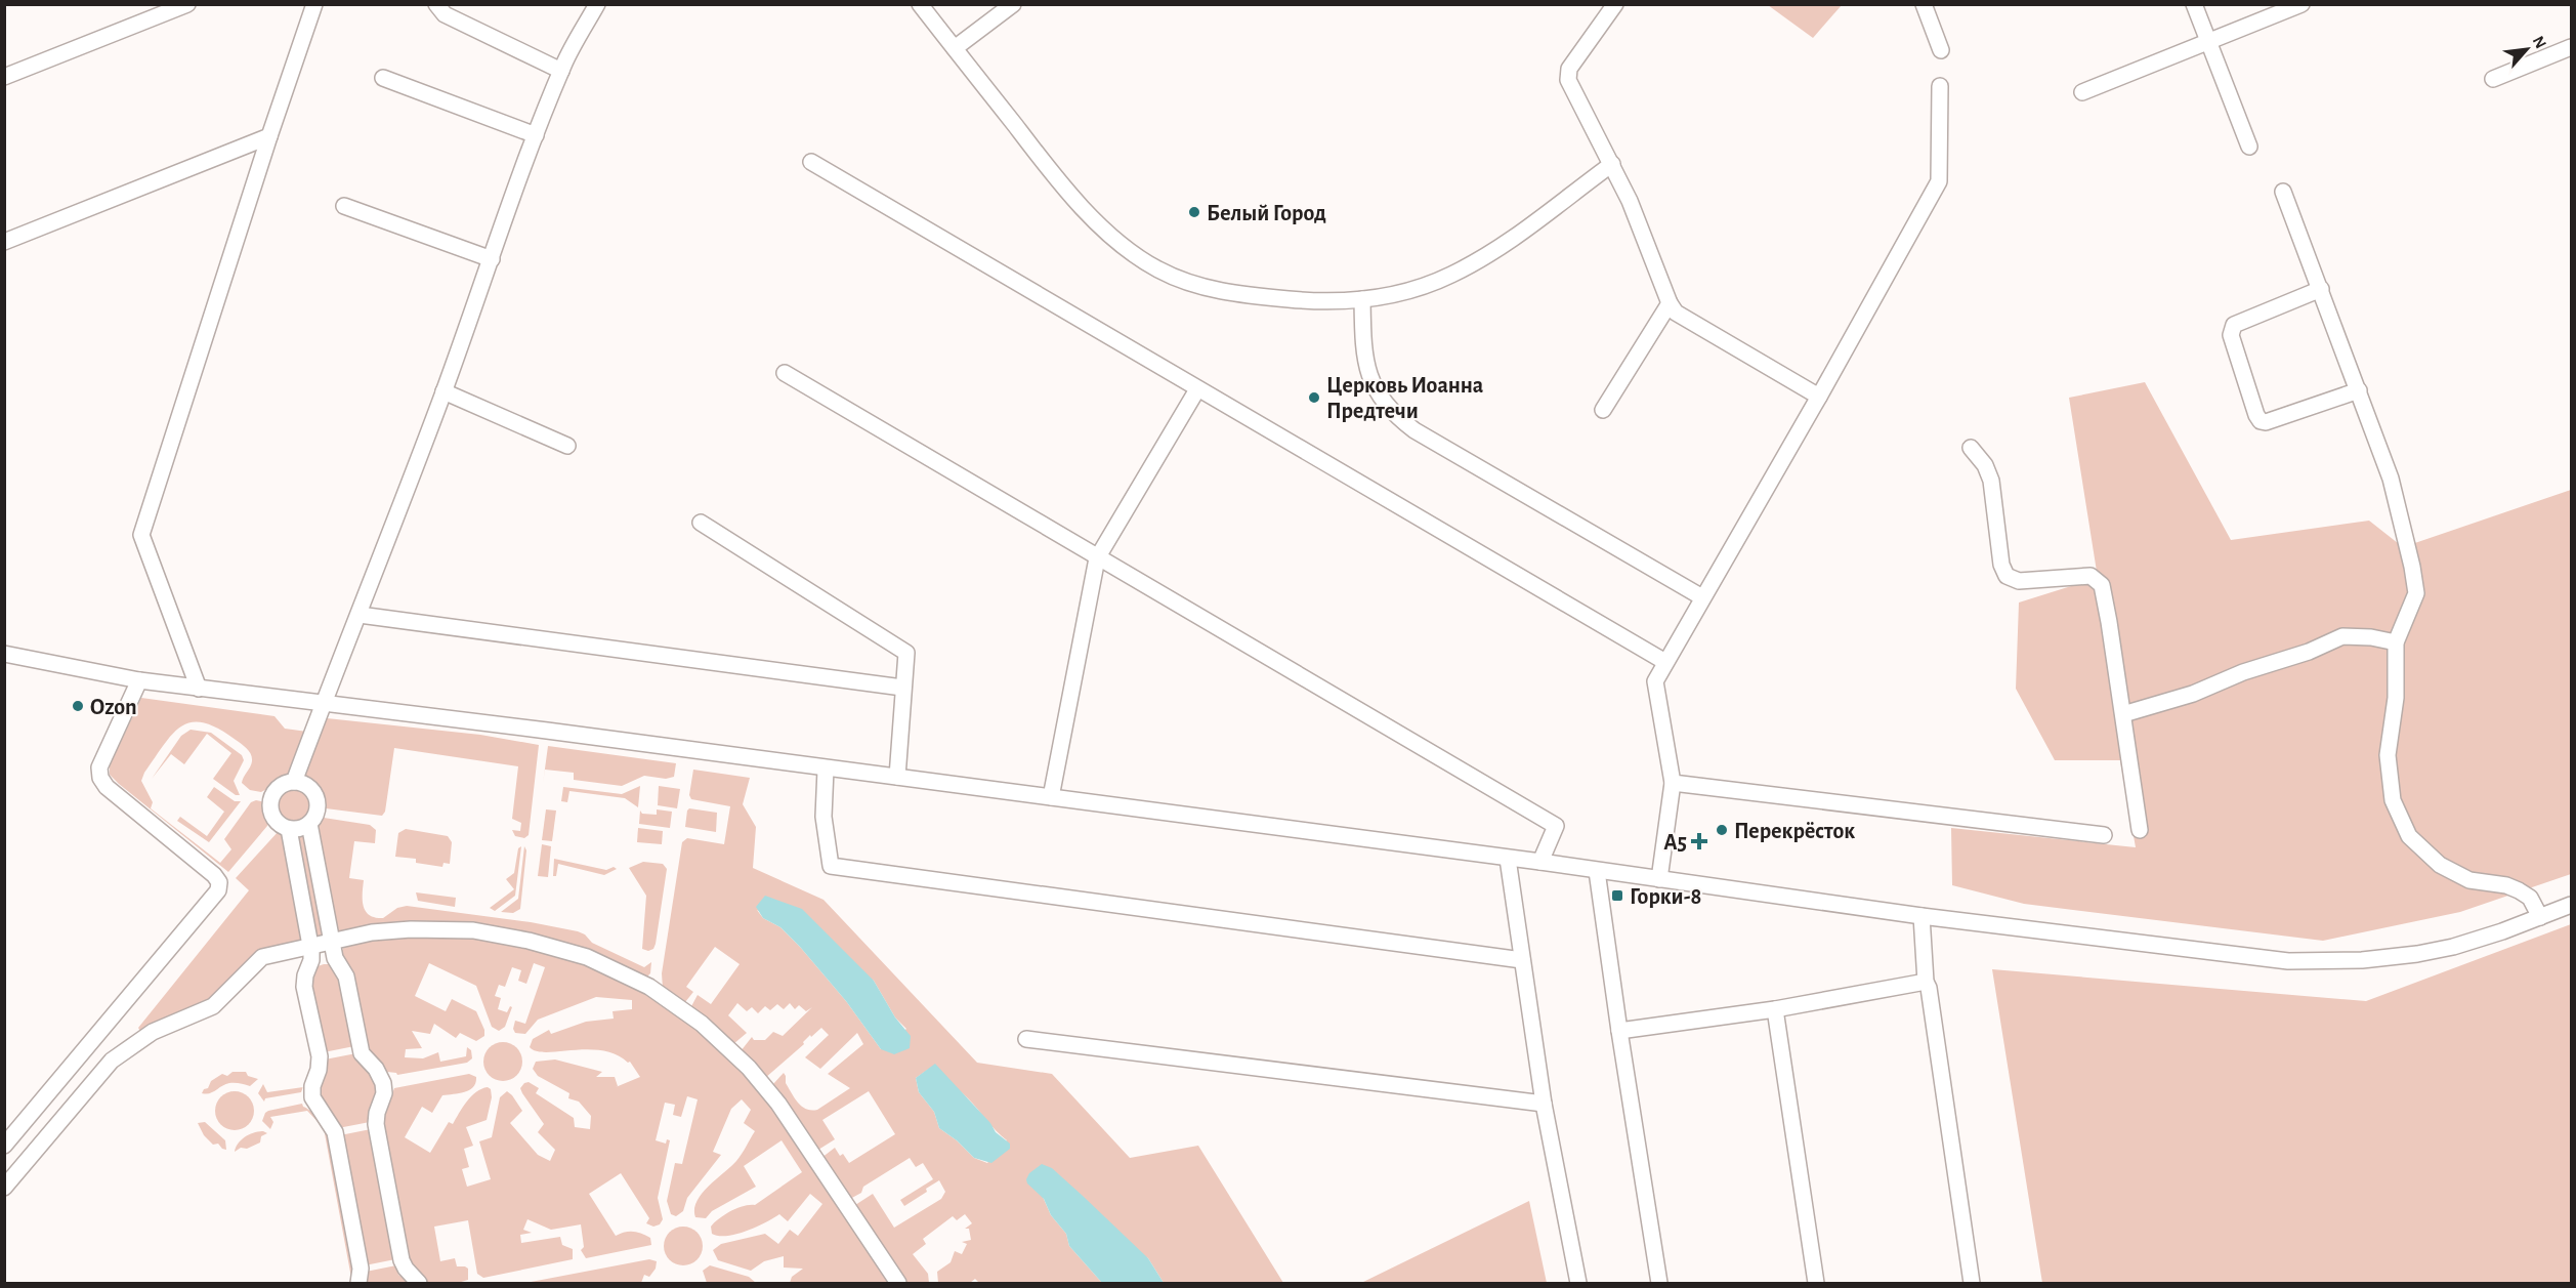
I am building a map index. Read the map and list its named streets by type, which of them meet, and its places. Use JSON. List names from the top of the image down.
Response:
{
  "places": {
    "other": [
      "Белый Город",
      "Церковь Иоанна Предтечи",
      "Ozon",
      "Перекрёсток"
    ],
    "health": ["А5"],
    "transit": ["Горки-8"]
  },
  "north": "top right"
}
